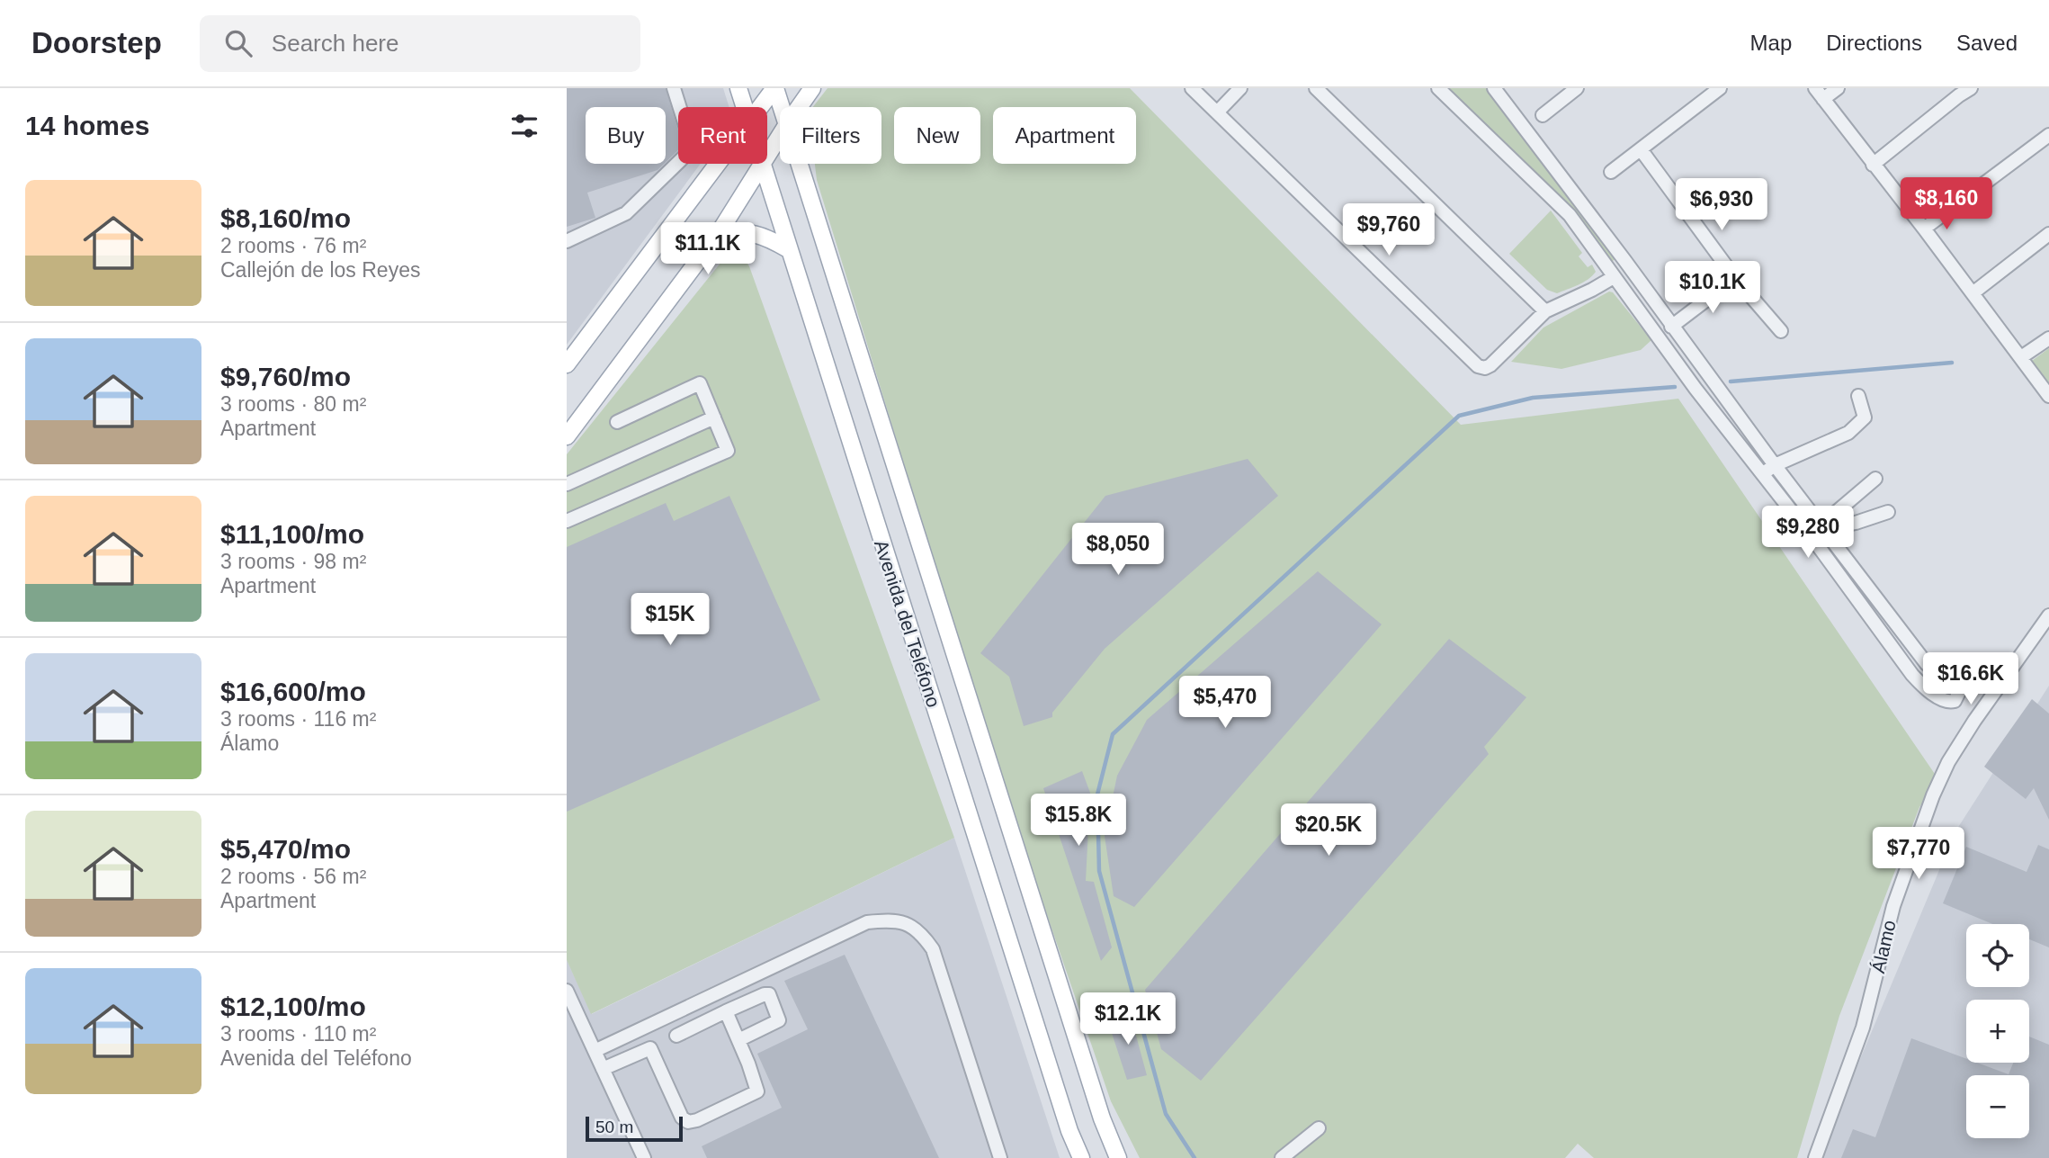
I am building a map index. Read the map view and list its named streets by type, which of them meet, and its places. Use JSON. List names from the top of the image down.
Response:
{
  "streets": {
    "main road": ["Avenida del Teléfono"],
    "street": ["Álamo"]
  },
  "scale_bar": "50 m",
  "page": {
    "header": "Doorstep",
    "search": "Search here",
    "nav": ["Map", "Directions", "Saved"],
    "heading": "14 homes",
    "chip": [
      "Buy",
      "Rent",
      "Filters",
      "New",
      "Apartment"
    ],
    "list": [
      {
        "name": "$8,160/mo",
        "note": "2 rooms · 76 m² · Callejón de los Reyes"
      },
      {
        "name": "$9,760/mo",
        "note": "3 rooms · 80 m² · Apartment"
      },
      {
        "name": "$11,100/mo",
        "note": "3 rooms · 98 m² · Apartment"
      },
      {
        "name": "$16,600/mo",
        "note": "3 rooms · 116 m² · Álamo"
      },
      {
        "name": "$5,470/mo",
        "note": "2 rooms · 56 m² · Apartment"
      },
      {
        "name": "$12,100/mo",
        "note": "3 rooms · 110 m² · Avenida del Teléfono"
      }
    ],
    "price": [
      "$8,160",
      "$6,930",
      "$9,760",
      "$11.1K",
      "$10.1K",
      "$9,280",
      "$8,050",
      "$15K",
      "$16.6K",
      "$5,470",
      "$15.8K",
      "$20.5K",
      "$7,770",
      "$12.1K"
    ],
    "map_buttons": ["+", "−"],
    "scale": "50 m"
  }
}
